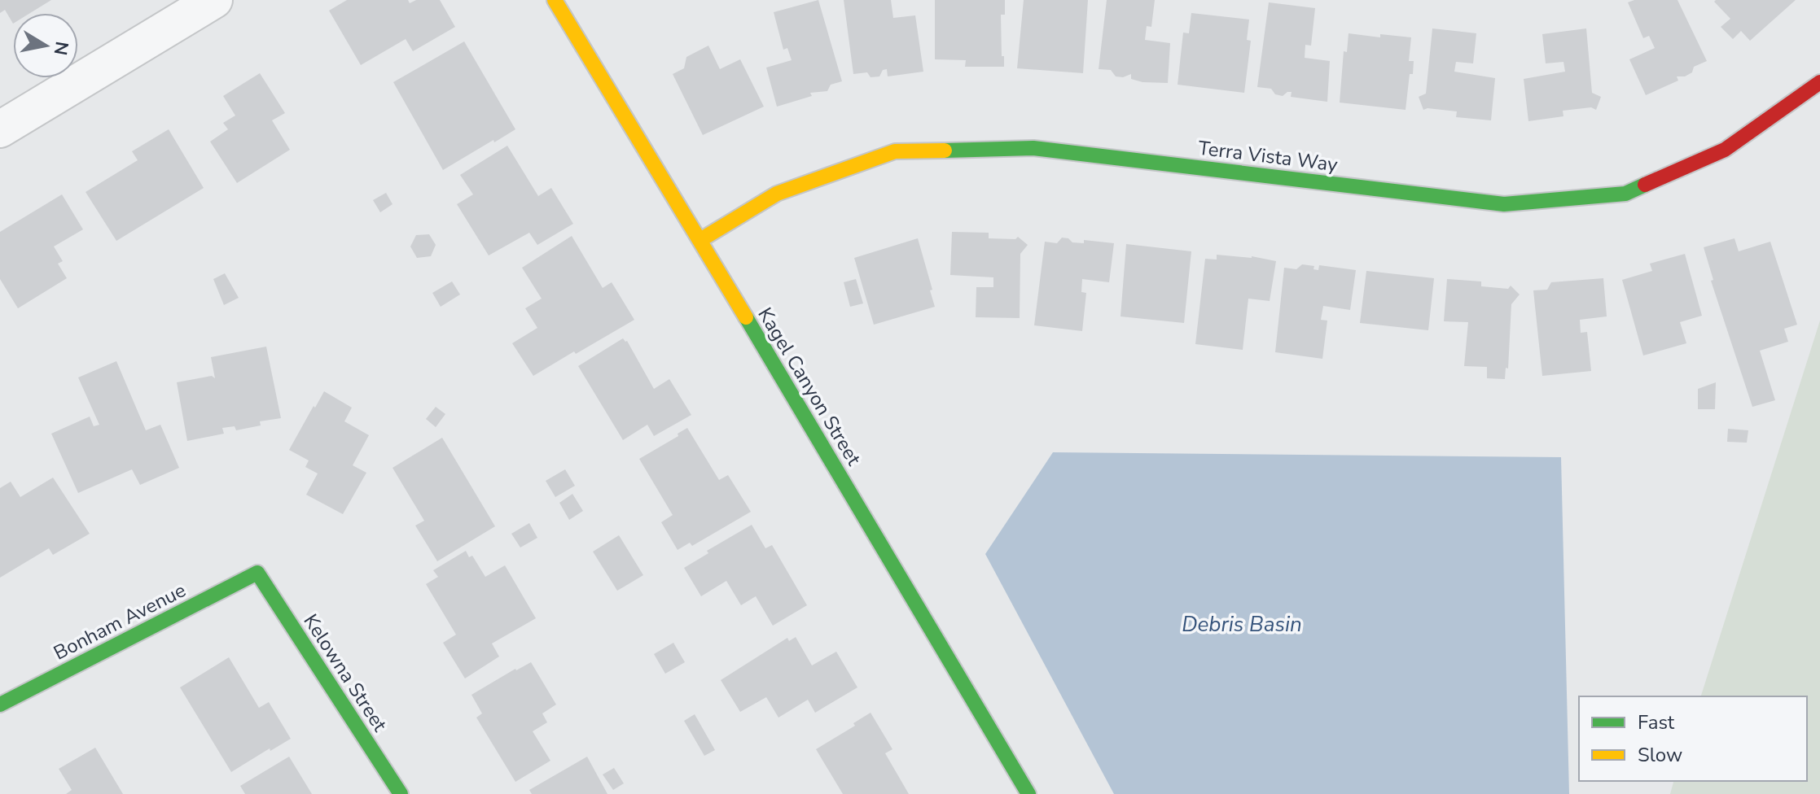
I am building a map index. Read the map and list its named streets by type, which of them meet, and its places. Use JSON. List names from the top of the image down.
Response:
{
  "streets": {
    "street": [
      "Terra Vista Way",
      "Kagel Canyon Street",
      "Bonham Avenue",
      "Kelowna Street"
    ]
  },
  "crossings": [
    ["Terra Vista Way", "Kagel Canyon Street"],
    ["Bonham Avenue", "Kelowna Street"]
  ],
  "water": ["Debris Basin"],
  "legend": ["Fast", "Slow"],
  "north": "right"
}
